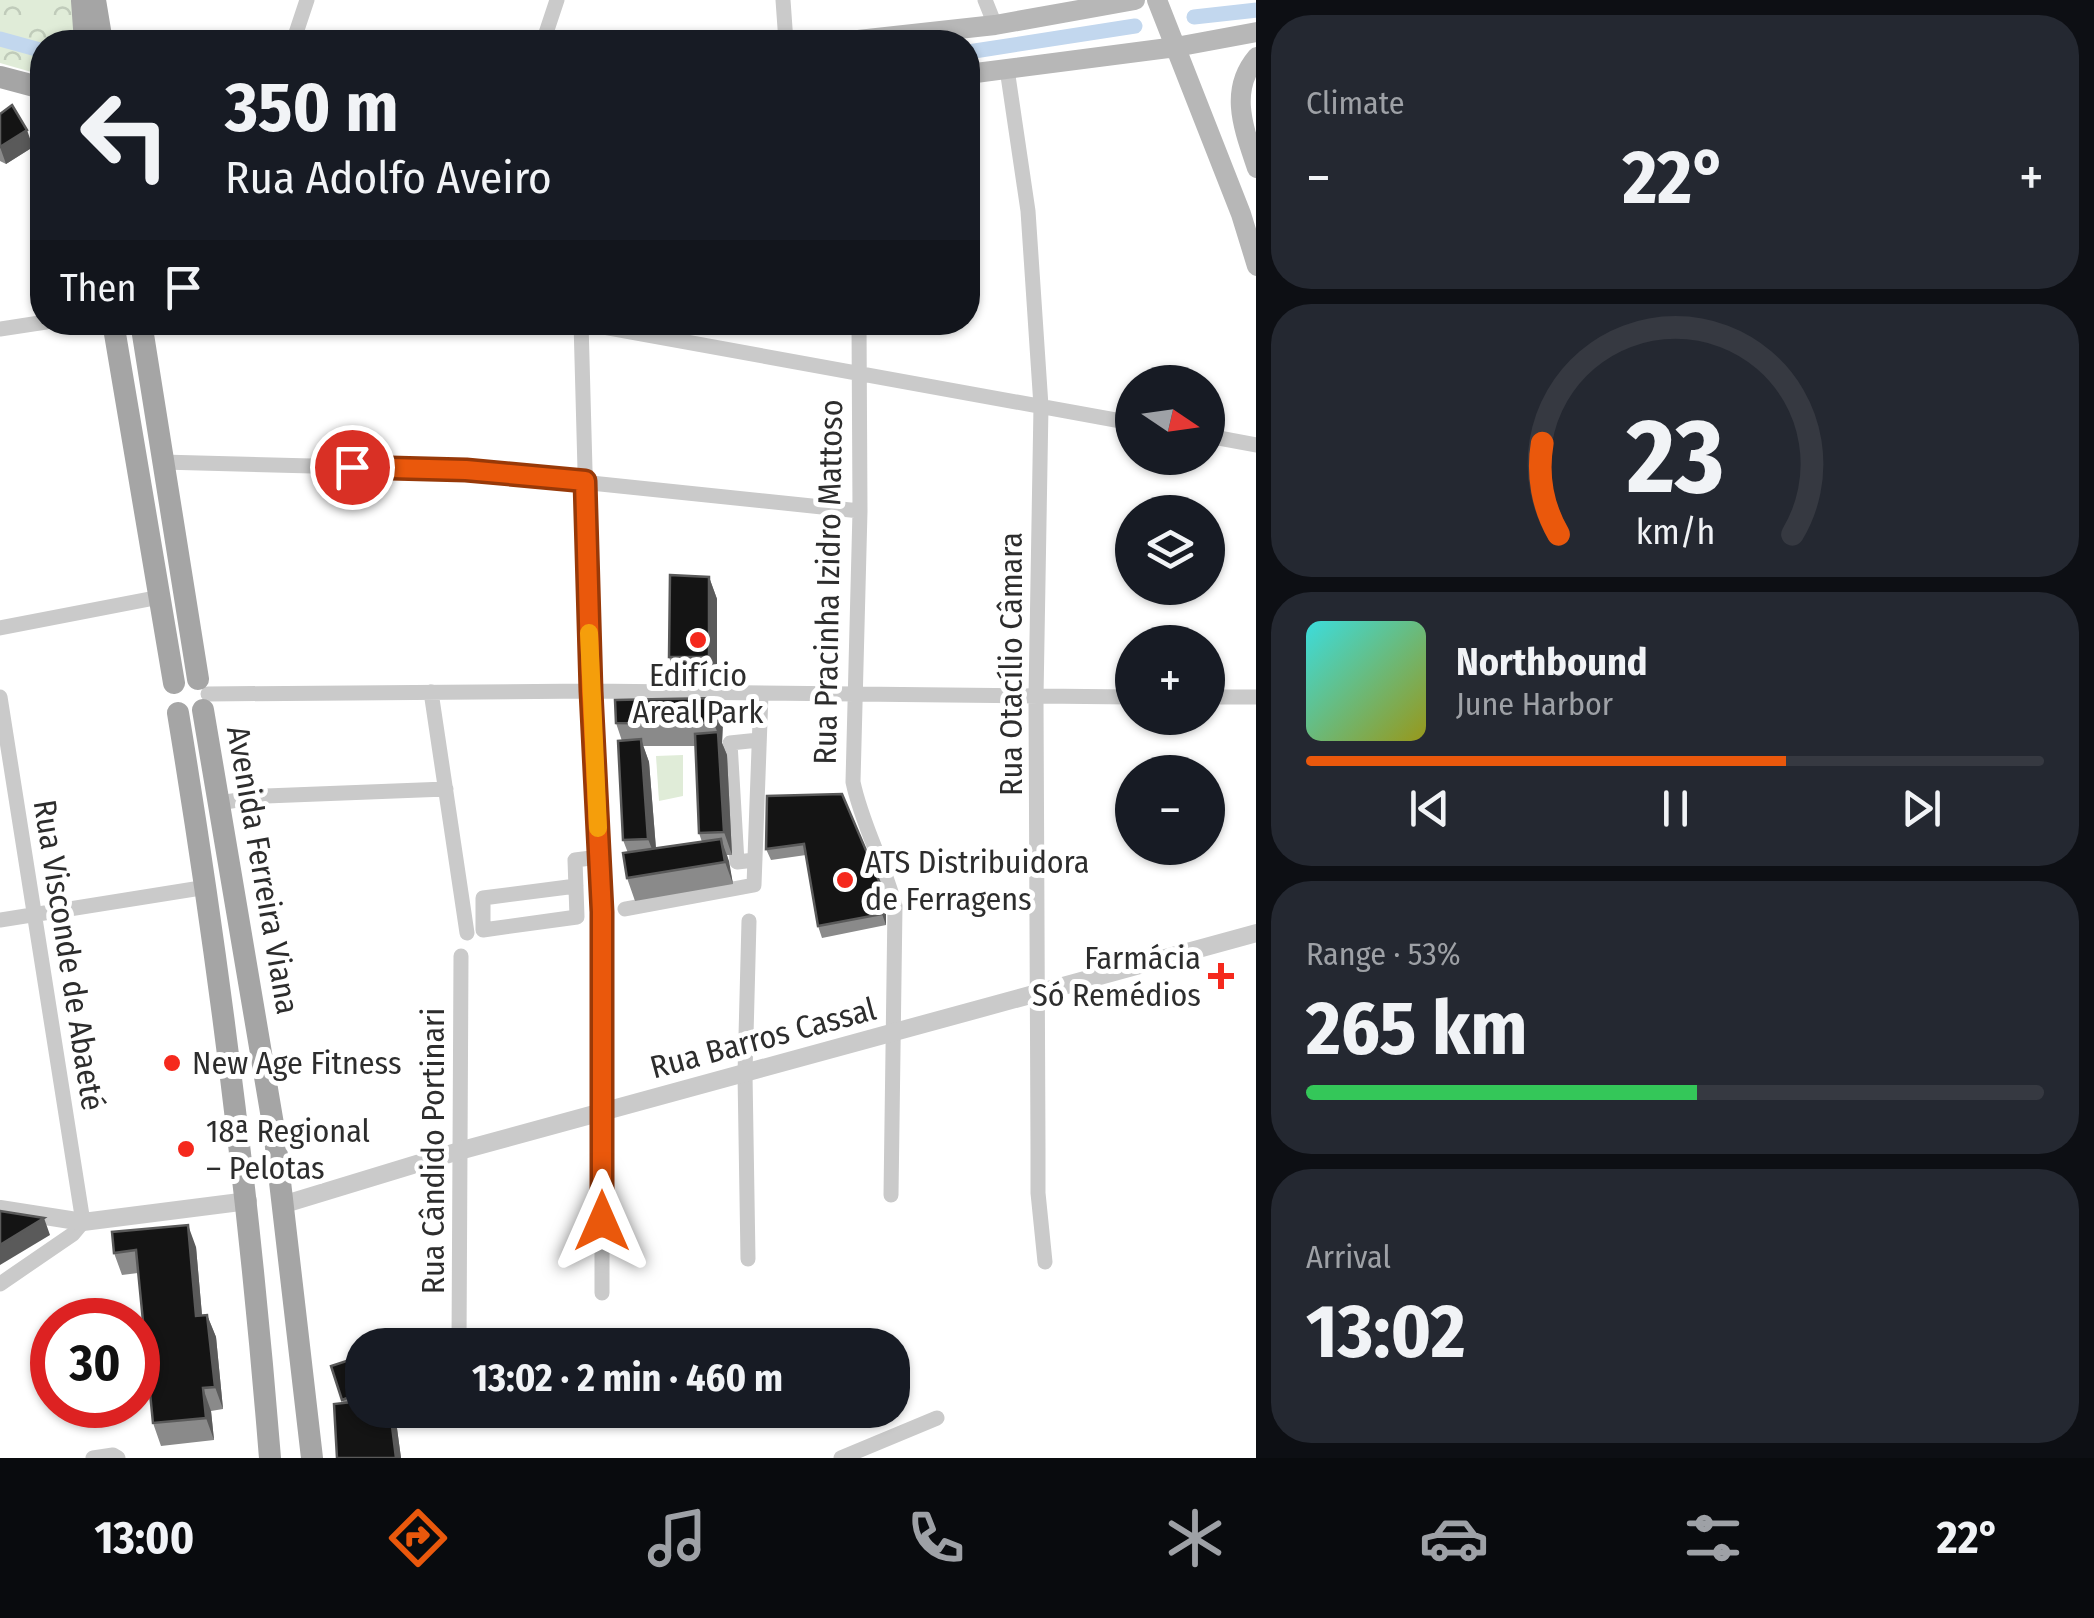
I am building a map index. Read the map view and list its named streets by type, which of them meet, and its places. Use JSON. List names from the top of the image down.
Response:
{
  "streets": {
    "main road": ["Avenida Ferreira Viana"],
    "street": [
      "Rua Pracinha Izidro Mattoso",
      "Rua Otacílio Câmara",
      "Rua Visconde de Abaeté",
      "Rua Barros Cassal",
      "Rua Cândido Portinari"
    ]
  },
  "crossings": [
    ["Rua Pracinha Izidro Mattoso", "Rua Barros Cassal"],
    ["Rua Otacílio Câmara", "Rua Barros Cassal"],
    ["Avenida Ferreira Viana", "Rua Barros Cassal"],
    ["Rua Barros Cassal", "Rua Cândido Portinari"]
  ],
  "places": {
    "other": [
      "Edifício Areal Park",
      "ATS Distribuidora de Ferragens",
      "New Age Fitness",
      "18ª Regional – Pelotas"
    ],
    "health": ["Farmácia Só Remédios"]
  },
  "north": "right",
  "page": {
    "tile": [
      "Climate",
      ["Range · 53%", "265 km"],
      ["Arrival", "13:02"]
    ],
    "turn": ["350 m", "Rua Adolfo Aveiro"],
    "heat": ["−", "22°", "+"],
    "then": "Then",
    "map_buttons": ["+", "−"],
    "song": ["Northbound", "June Harbor"],
    "limit": "30",
    "trip": "13:02 · 2 min · 460 m",
    "tabs": ["13:00", "22°"],
    "gauge": ["23", "km/h"]
  }
}
